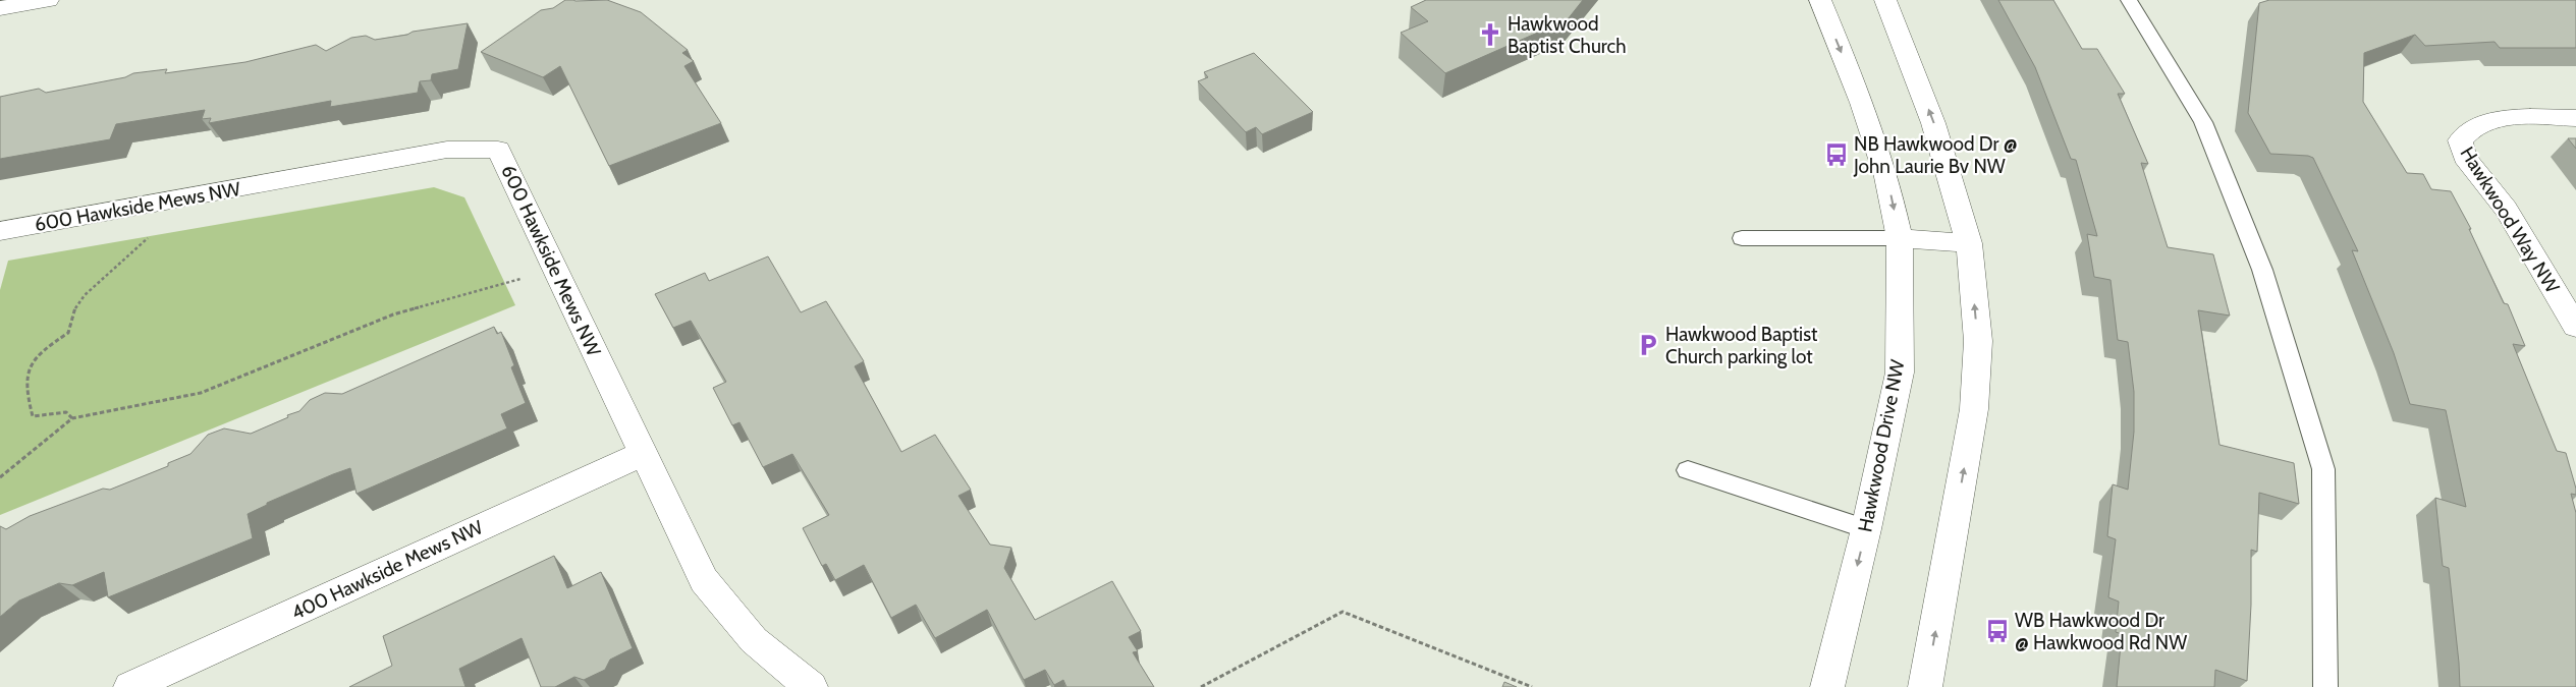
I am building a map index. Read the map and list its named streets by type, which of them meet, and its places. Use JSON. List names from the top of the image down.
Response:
{
  "streets": {
    "street": [
      "600 Hawkside Mews NW",
      "Hawkwood Way NW",
      "Hawkwood Drive NW",
      "400 Hawkside Mews NW"
    ]
  },
  "crossings": [
    ["600 Hawkside Mews NW", "400 Hawkside Mews NW"]
  ],
  "places": {
    "church": ["Hawkwood Baptist Church"],
    "bus stop": ["NB Hawkwood Dr @ John Laurie Bv NW", "WB Hawkwood Dr @ Hawkwood Rd NW"],
    "parking": ["Hawkwood Baptist Church parking lot"]
  }
}
